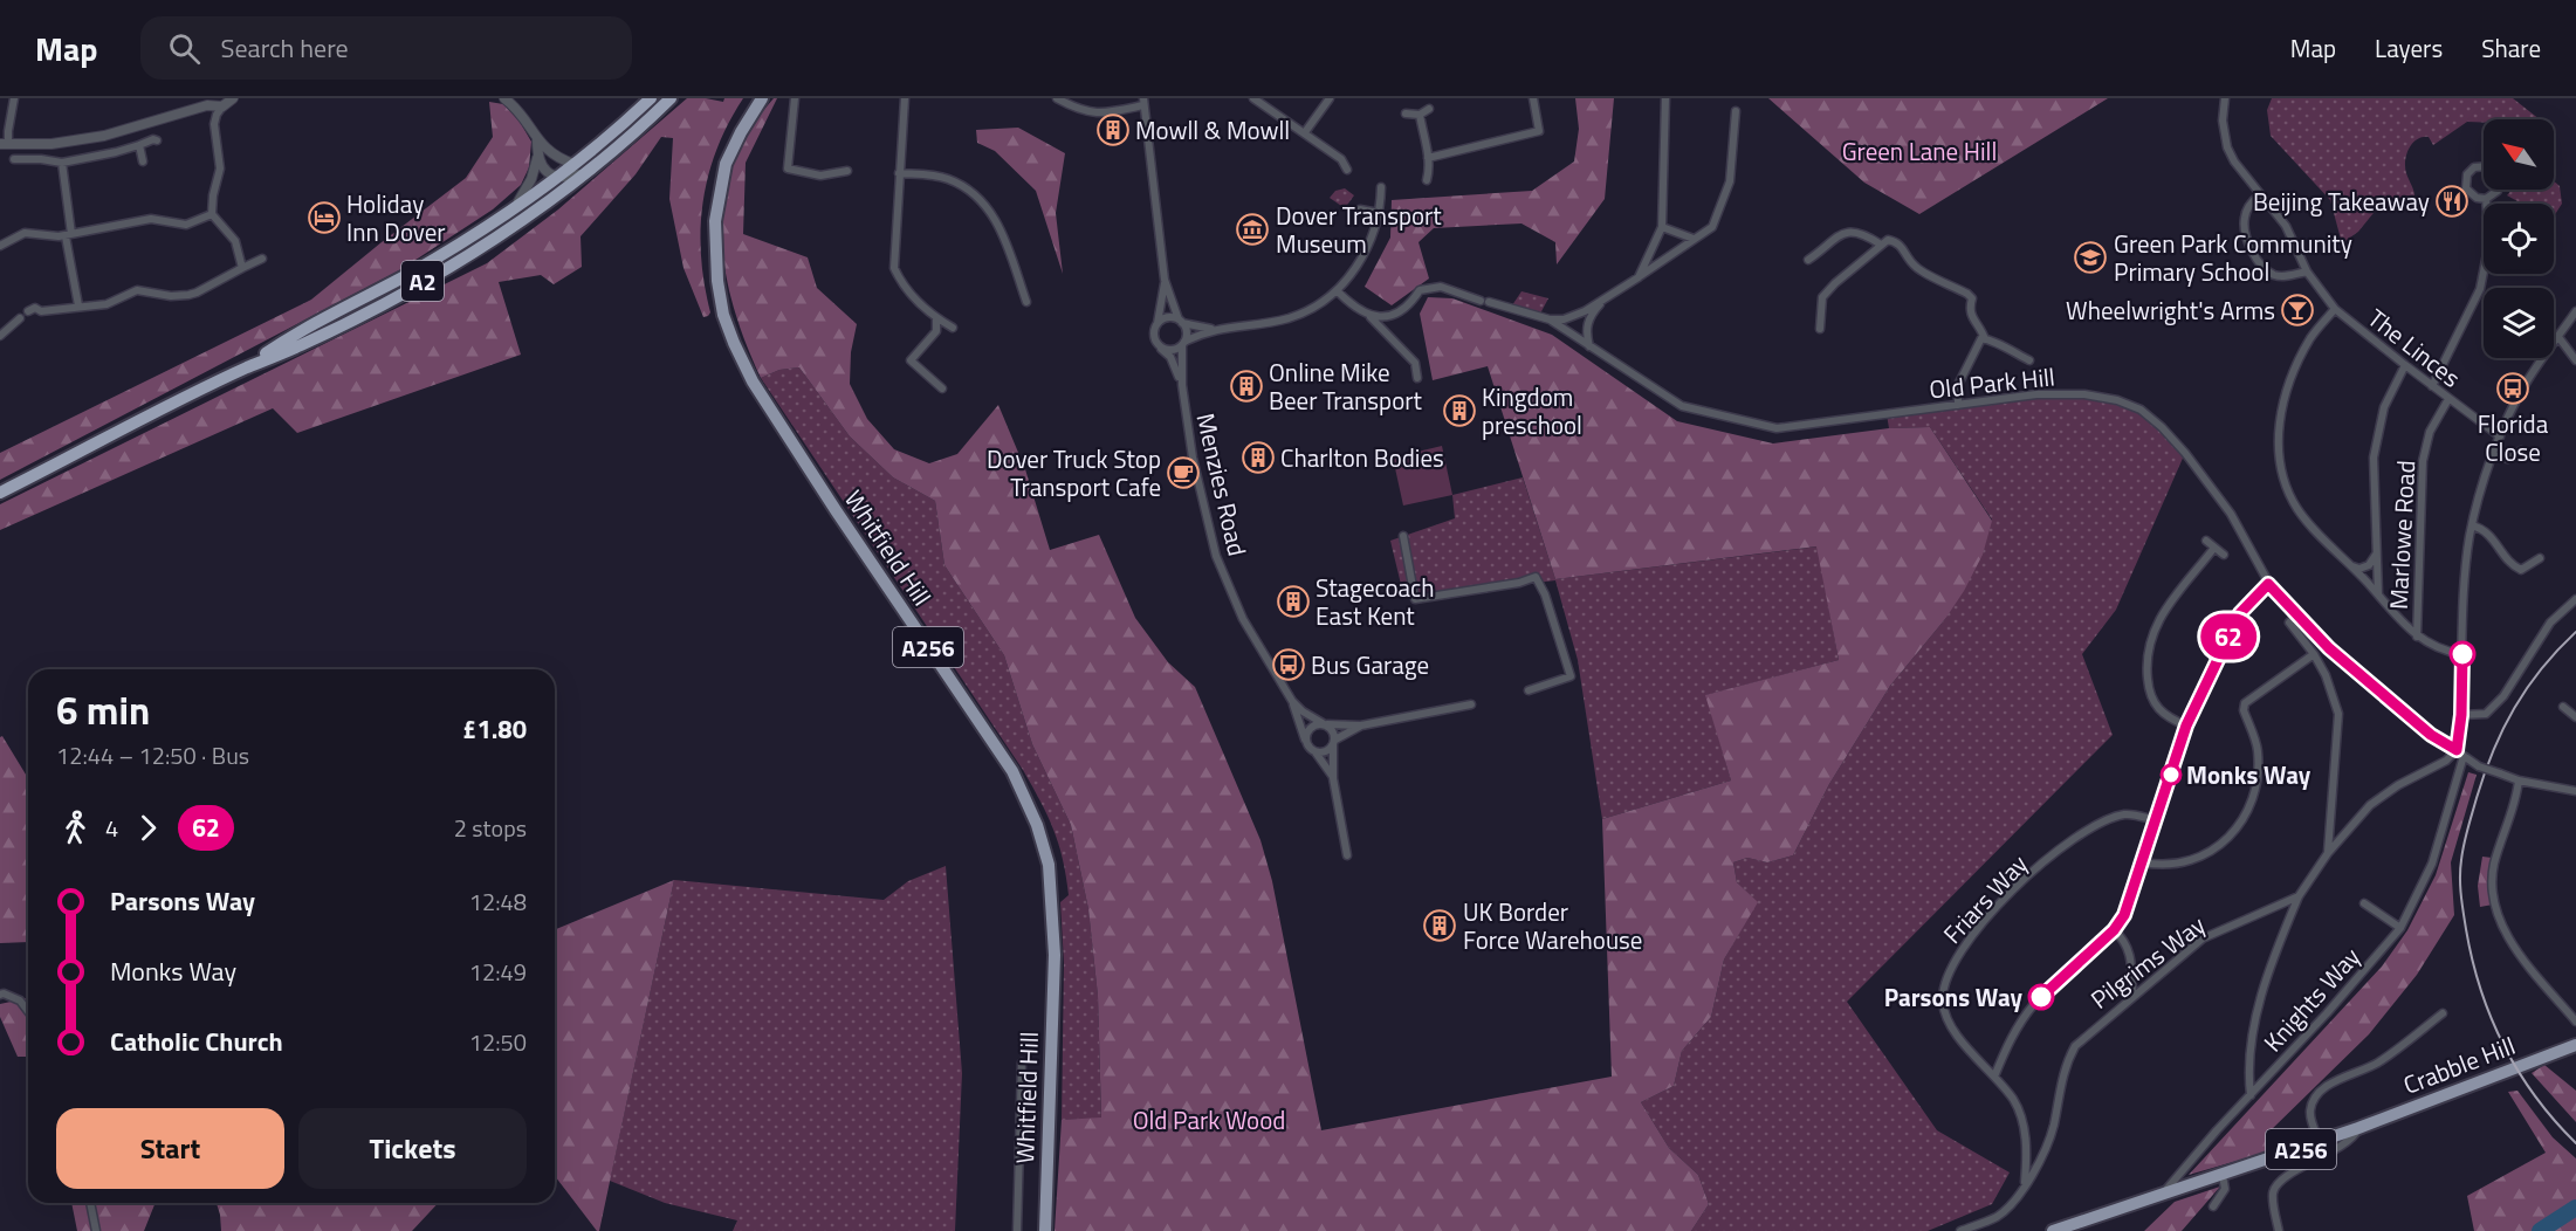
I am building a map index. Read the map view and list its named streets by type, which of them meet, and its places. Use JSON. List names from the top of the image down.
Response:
{
  "streets": {
    "highway": ["A2"],
    "main road": ["Whitfield Hill", "A256", "Crabble Hill"],
    "street": [
      "The Linces",
      "Old Park Hill",
      "Menzies Road",
      "Marlowe Road",
      "Friars Way",
      "Pilgrims Way",
      "Knights Way"
    ]
  },
  "crossings": [
    ["The Linces", "Marlowe Road"],
    ["Old Park Hill", "Knights Way"],
    ["A256", "Knights Way"],
    ["A256", "Crabble Hill"],
    ["Friars Way", "Pilgrims Way"],
    ["Knights Way", "Crabble Hill"]
  ],
  "parks": ["Green Lane Hill", "Old Park Wood"],
  "places": {
    "building": [
      "Mowll & Mowll",
      "Online Mike Beer Transport",
      "Kingdom preschool",
      "Charlton Bodies",
      "Stagecoach East Kent",
      "UK Border Force Warehouse"
    ],
    "restaurant": ["Beijing Takeaway"],
    "hotel": ["Holiday Inn Dover"],
    "museum": ["Dover Transport Museum"],
    "school or university": ["Green Park Community Primary School"],
    "bar": ["Wheelwright's Arms"],
    "bus stop": ["Florida Close", "Bus Garage"],
    "cafe": ["Dover Truck Stop Transport Cafe"],
    "other": ["Monks Way", "Parsons Way"]
  },
  "lines": ["bus line 62"],
  "north": "top left",
  "page": {
    "header": "Map",
    "search": "Search here",
    "nav": ["Map", "Layers", "Share"],
    "on_map": "62",
    "heading": ["6 min", "12:44 – 12:50 · Bus", "£1.80"],
    "legs": ["4", "62", "2 stops"],
    "list": [
      {
        "name": "Parsons Way",
        "value": "12:48"
      },
      {
        "name": "Monks Way",
        "value": "12:49"
      },
      {
        "name": "Catholic Church",
        "value": "12:50"
      }
    ],
    "buttons": ["Start", "Tickets"]
  }
}
